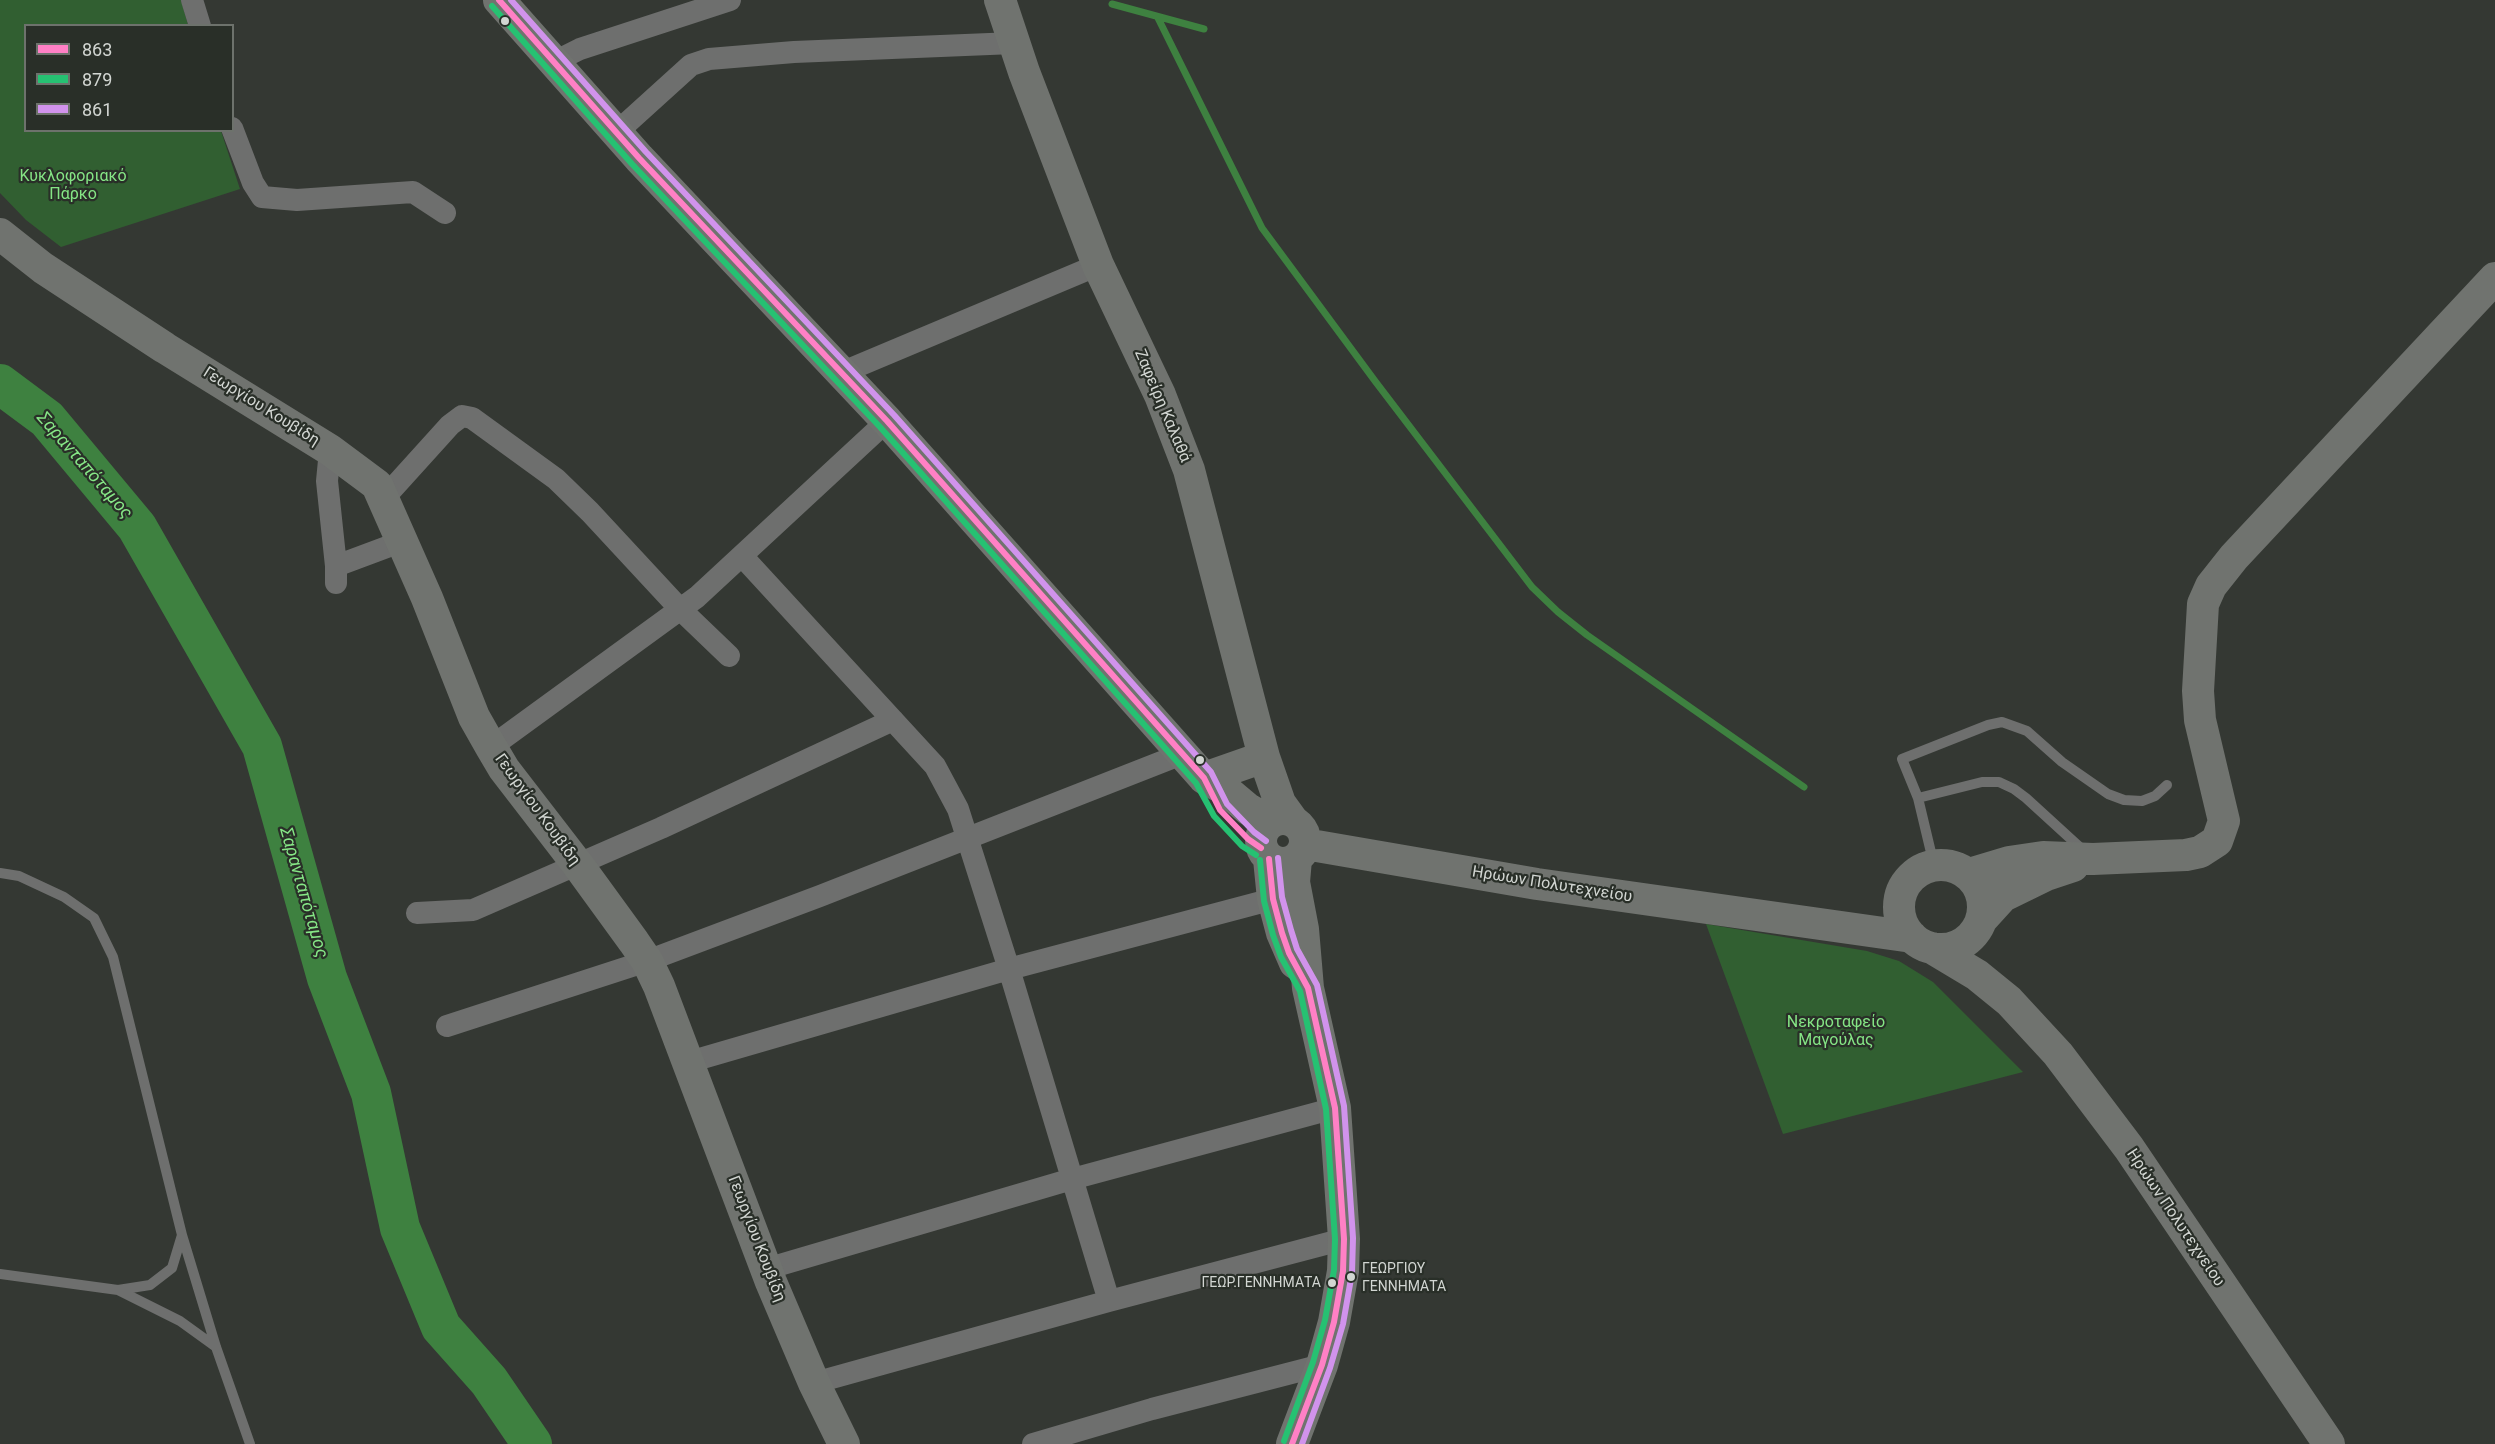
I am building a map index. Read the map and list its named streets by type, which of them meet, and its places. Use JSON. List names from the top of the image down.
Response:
{
  "streets": {
    "main road": ["Ζαφείρη Καλαθά", "Γεωργίου Κουβίδη", "Ηρώων Πολυτεχνείου"]
  },
  "crossings": [
    ["Ζαφείρη Καλαθά", "Ηρώων Πολυτεχνείου"]
  ],
  "water": ["Σαρανταπόταμος"],
  "parks": ["Κυκλοφοριακό Πάρκο", "Νεκροταφείο Μαγούλας"],
  "places": ["ΓΕΩΡΓΙΟΥ ΓΕΝΝΗΜΑΤΑ", "ΓΕΩΡ.ΓΕΝΝΗΜΑΤΑ"],
  "lines": ["transit line 863", "transit line 861", "transit line 879"],
  "legend": ["863", "879", "861"]
}
